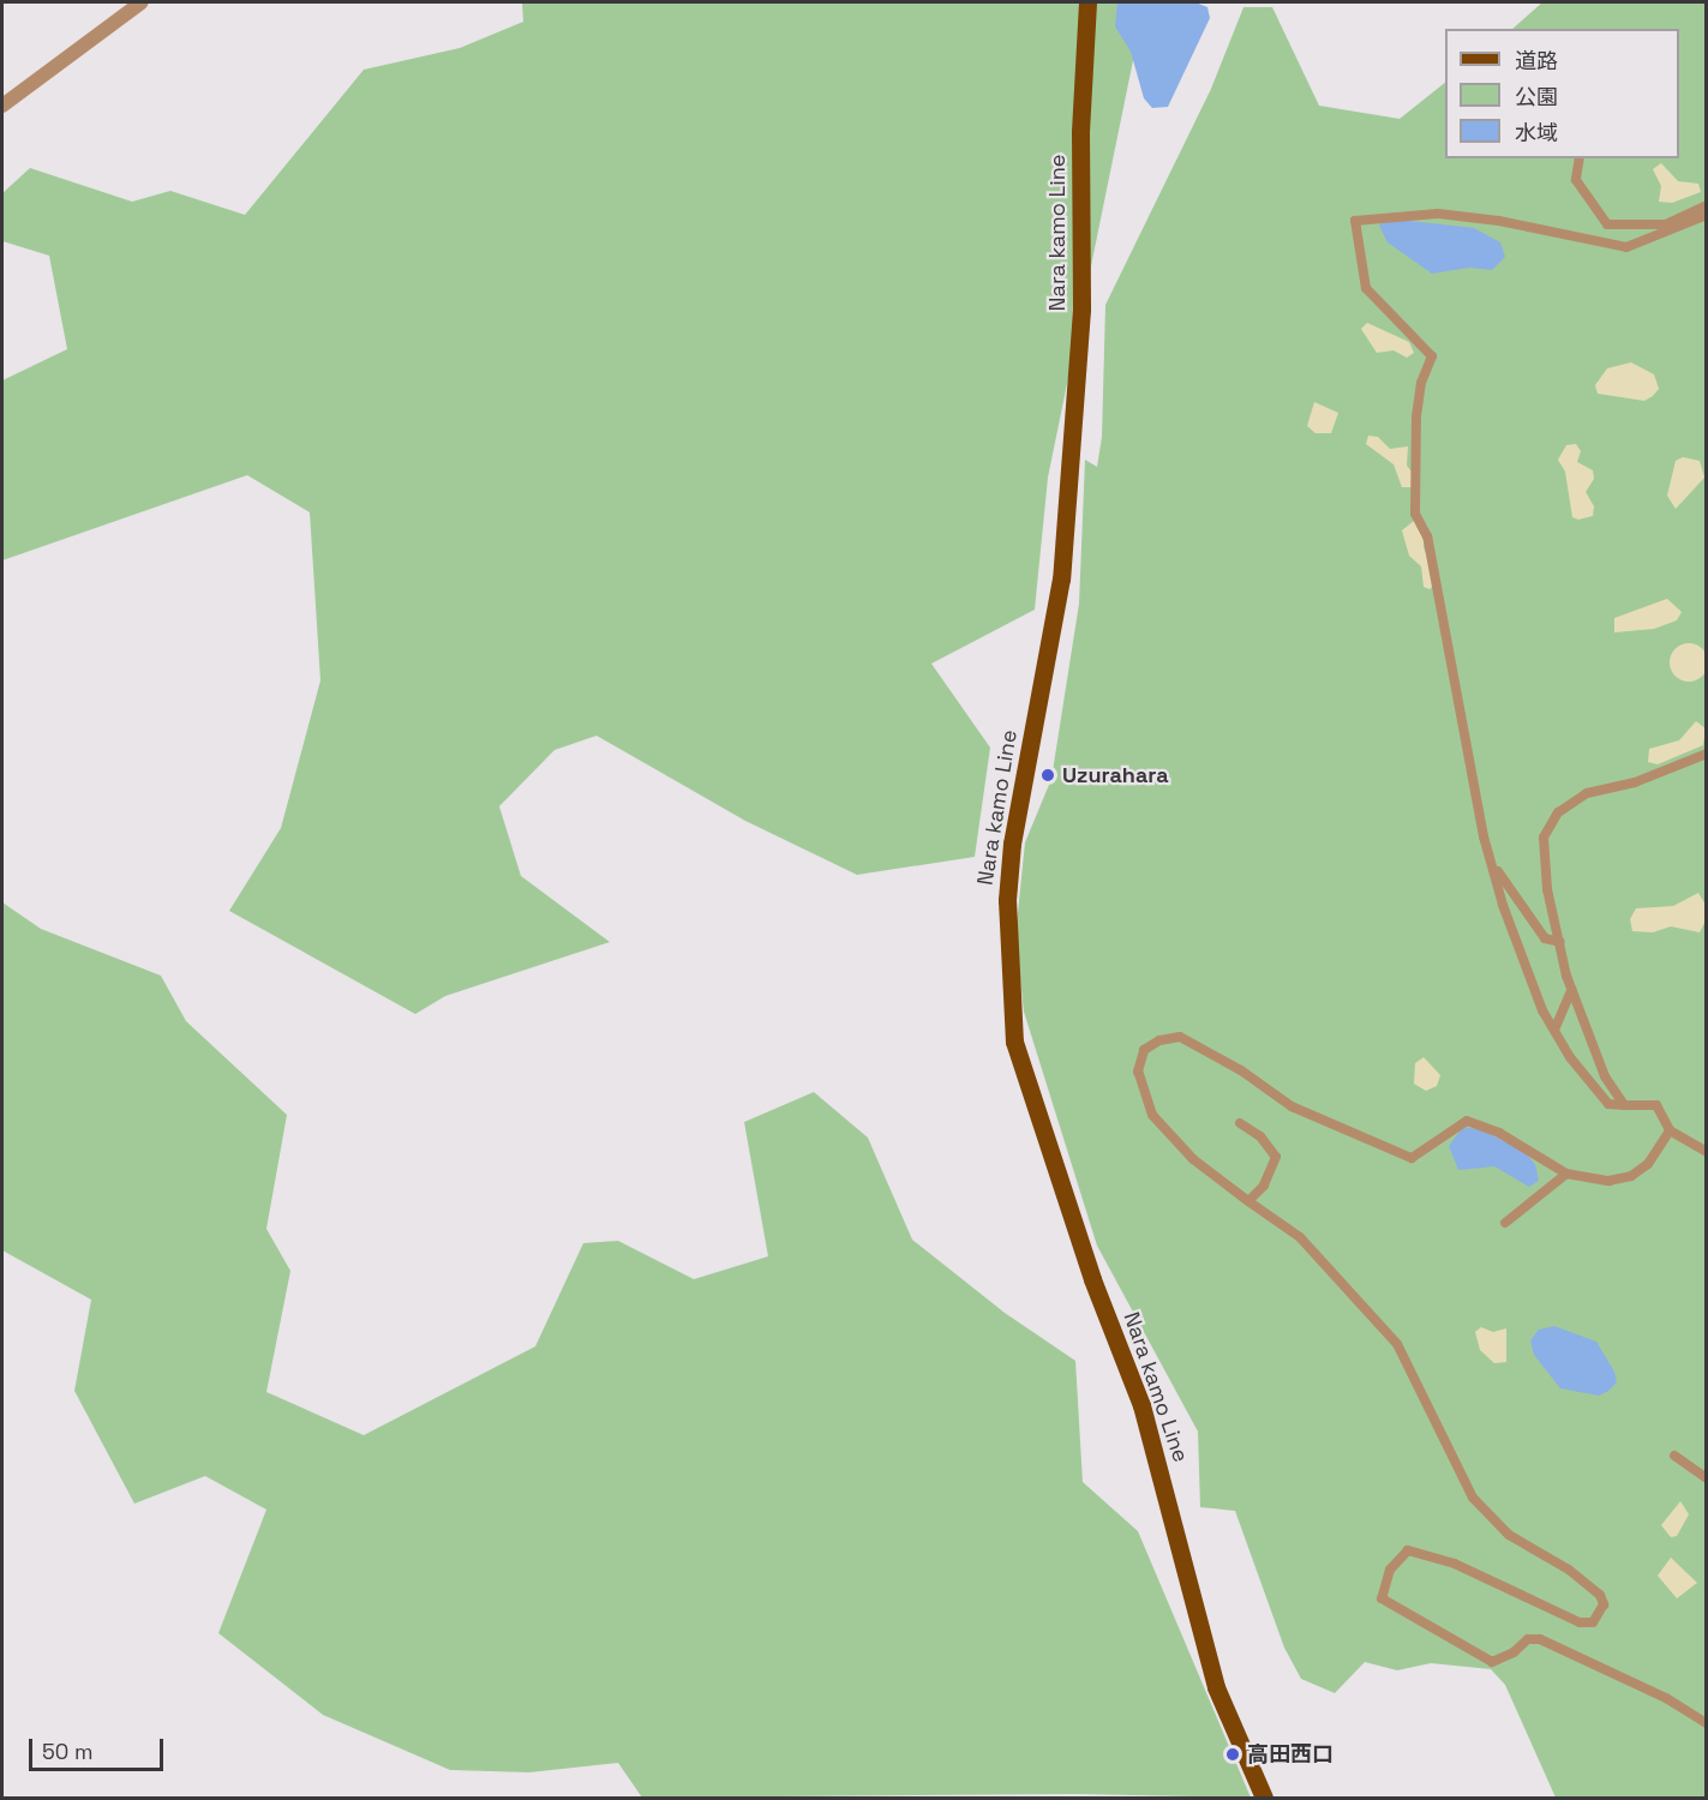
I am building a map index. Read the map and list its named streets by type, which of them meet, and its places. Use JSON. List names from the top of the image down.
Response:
{
  "streets": {
    "main road": ["Nara kamo Line"]
  },
  "places": ["Uzurahara", "高田西口"],
  "legend": ["道路", "公園", "水域"],
  "scale_bar": "50 m"
}
